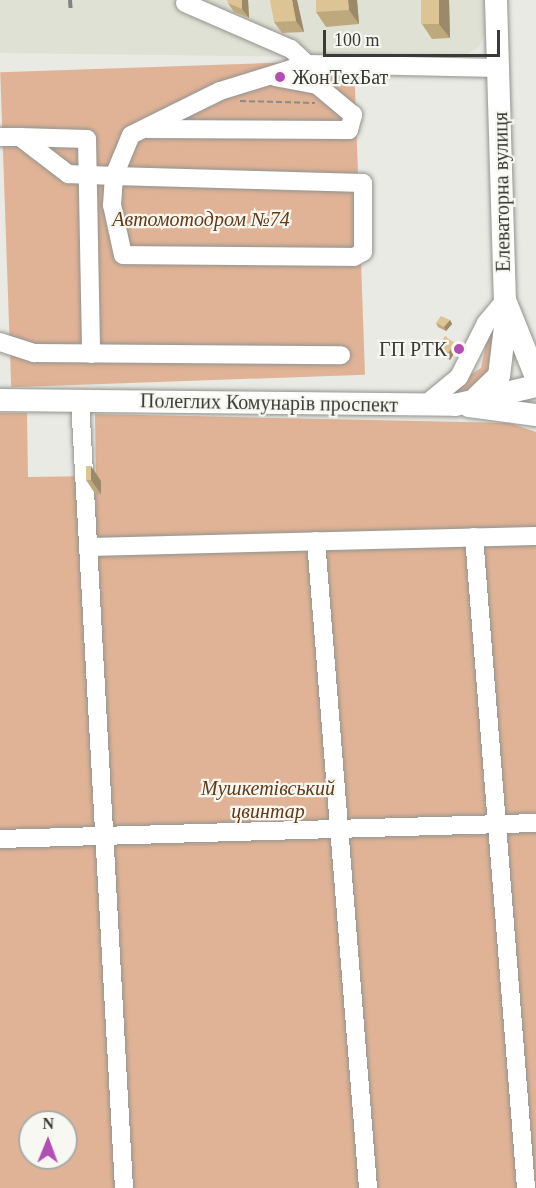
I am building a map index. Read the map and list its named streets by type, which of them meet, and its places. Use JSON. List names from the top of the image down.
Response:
{
  "streets": {
    "main road": ["Елеваторна вулиця", "Полеглих Комунарів проспект"]
  },
  "parks": ["Автомотодром №74", "Мушкетівський цвинтар"],
  "places": ["ЖонТехБат", "ГП РТК"],
  "scale_bar": "100 m",
  "north": "top"
}
